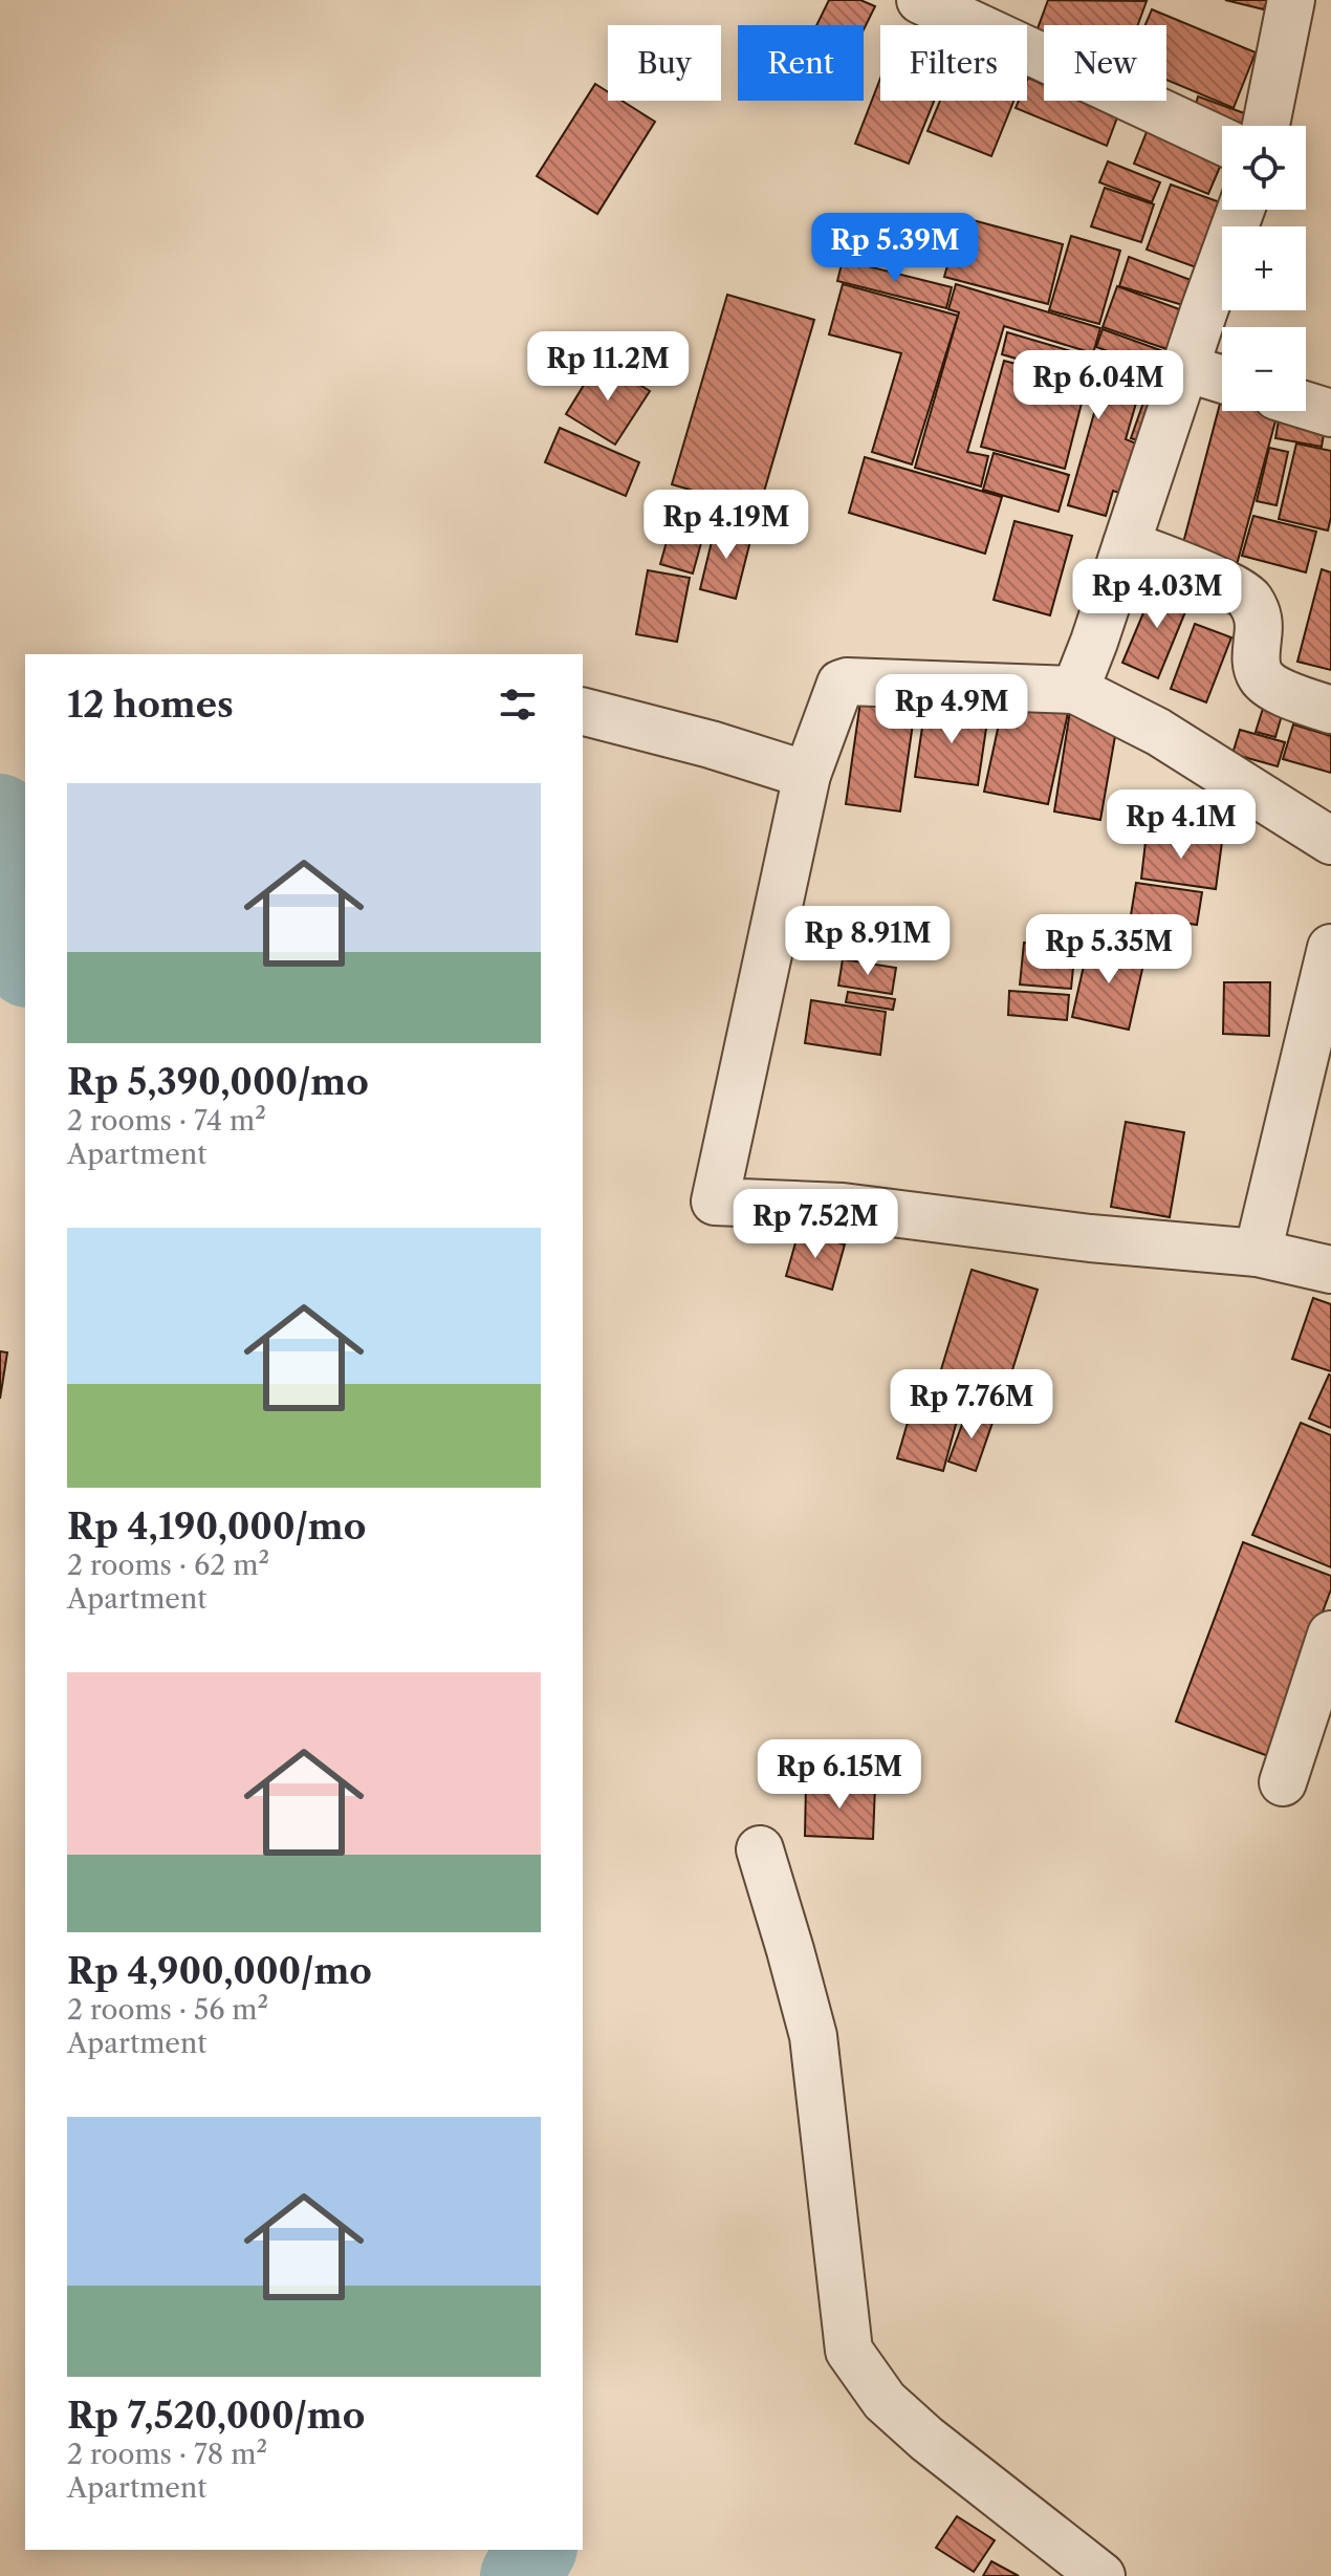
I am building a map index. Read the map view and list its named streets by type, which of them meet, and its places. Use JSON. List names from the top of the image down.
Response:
{
  "page": {
    "chip": [
      "Buy",
      "Rent",
      "Filters",
      "New"
    ],
    "map_buttons": ["+", "−"],
    "price": [
      "Rp 5.39M",
      "Rp 11.2M",
      "Rp 6.04M",
      "Rp 4.19M",
      "Rp 4.03M",
      "Rp 4.9M",
      "Rp 4.1M",
      "Rp 8.91M",
      "Rp 5.35M",
      "Rp 7.52M",
      "Rp 7.76M",
      "Rp 6.15M"
    ],
    "heading": "12 homes",
    "list": [
      {
        "name": "Rp 5,390,000/mo",
        "note": "2 rooms · 74 m² · Apartment"
      },
      {
        "name": "Rp 4,190,000/mo",
        "note": "2 rooms · 62 m² · Apartment"
      },
      {
        "name": "Rp 4,900,000/mo",
        "note": "2 rooms · 56 m² · Apartment"
      },
      {
        "name": "Rp 7,520,000/mo",
        "note": "2 rooms · 78 m² · Apartment"
      }
    ]
  }
}
